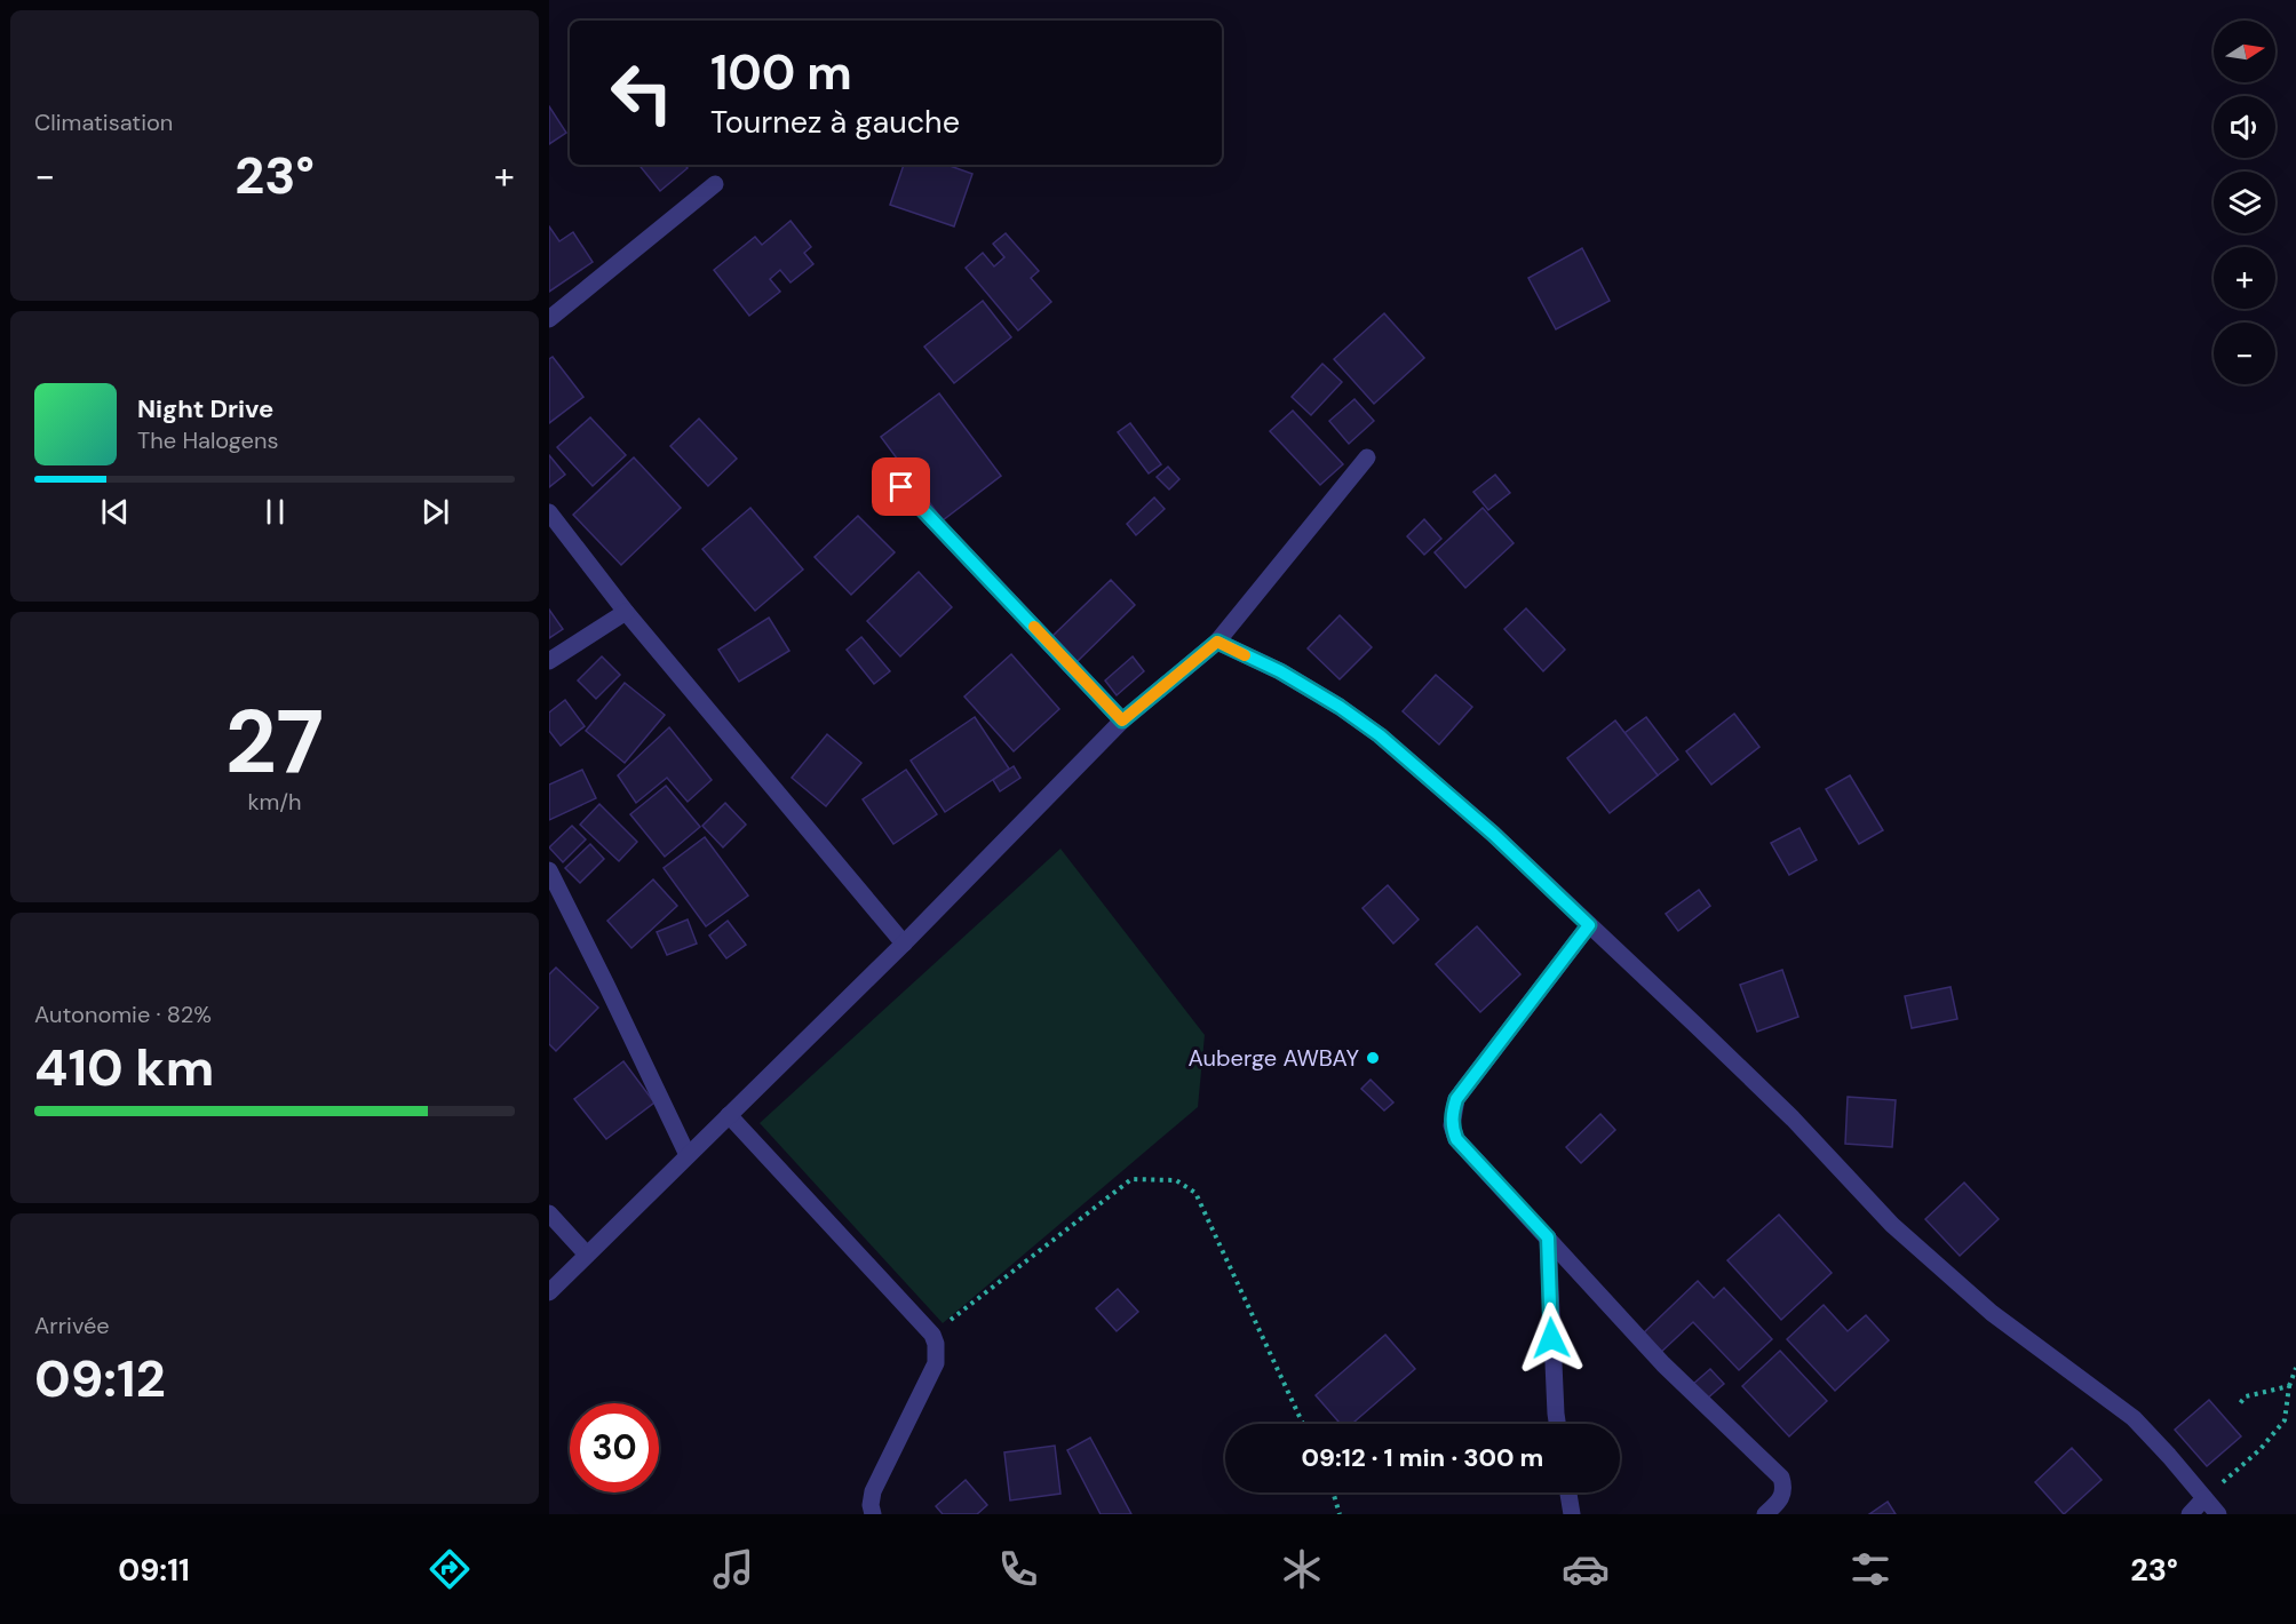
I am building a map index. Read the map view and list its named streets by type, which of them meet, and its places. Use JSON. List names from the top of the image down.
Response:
{
  "places": ["Auberge AWBAY"],
  "north": "right",
  "page": {
    "tile": [
      "Climatisation",
      ["27", "km/h"],
      ["Autonomie · 82%", "410 km"],
      ["Arrivée", "09:12"]
    ],
    "map_buttons": ["+", "−"],
    "turn": ["100 m", "Tournez à gauche"],
    "heat": ["−", "23°", "+"],
    "song": ["Night Drive", "The Halogens"],
    "limit": "30",
    "trip": "09:12 · 1 min · 300 m",
    "tabs": ["09:11", "23°"]
  }
}
